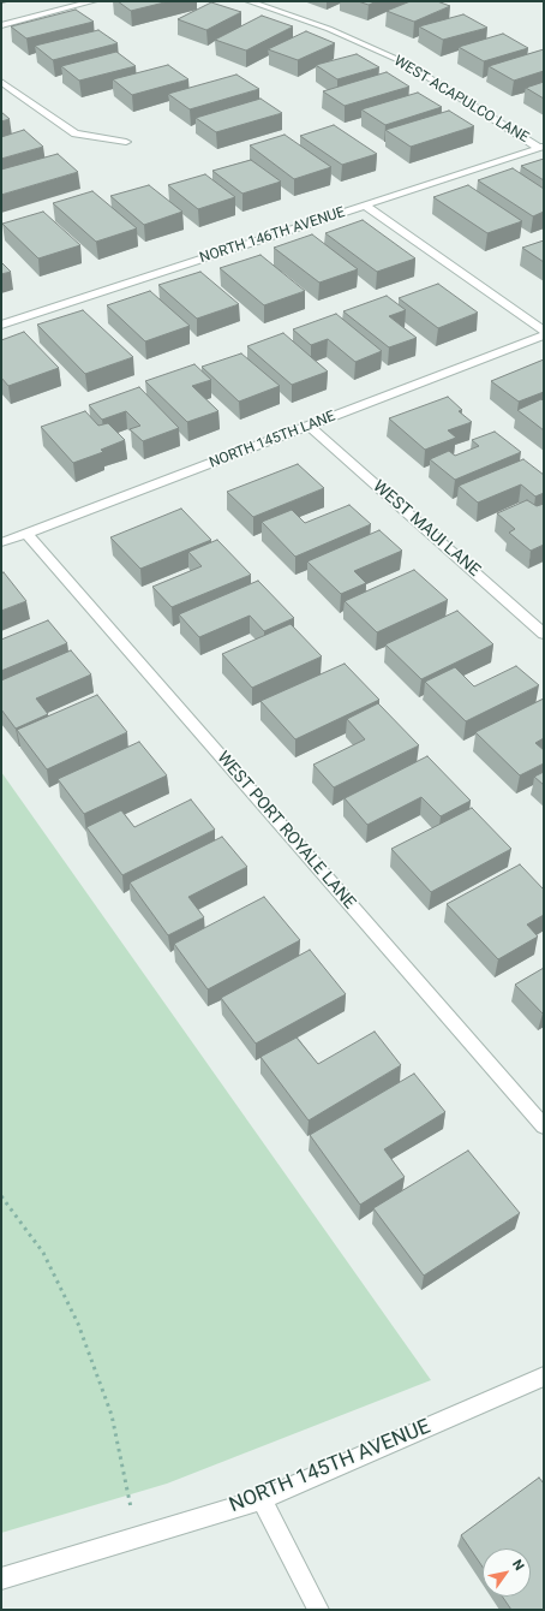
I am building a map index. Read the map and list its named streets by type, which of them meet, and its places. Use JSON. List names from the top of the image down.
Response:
{
  "streets": {
    "street": [
      "WEST ACAPULCO LANE",
      "NORTH 146TH AVENUE",
      "NORTH 145TH LANE",
      "WEST MAUI LANE",
      "WEST PORT ROYALE LANE",
      "NORTH 145TH AVENUE"
    ]
  },
  "crossings": [
    ["WEST ACAPULCO LANE", "NORTH 146TH AVENUE"],
    ["NORTH 145TH LANE", "WEST MAUI LANE"],
    ["NORTH 145TH LANE", "WEST PORT ROYALE LANE"]
  ],
  "north": "top right"
}
